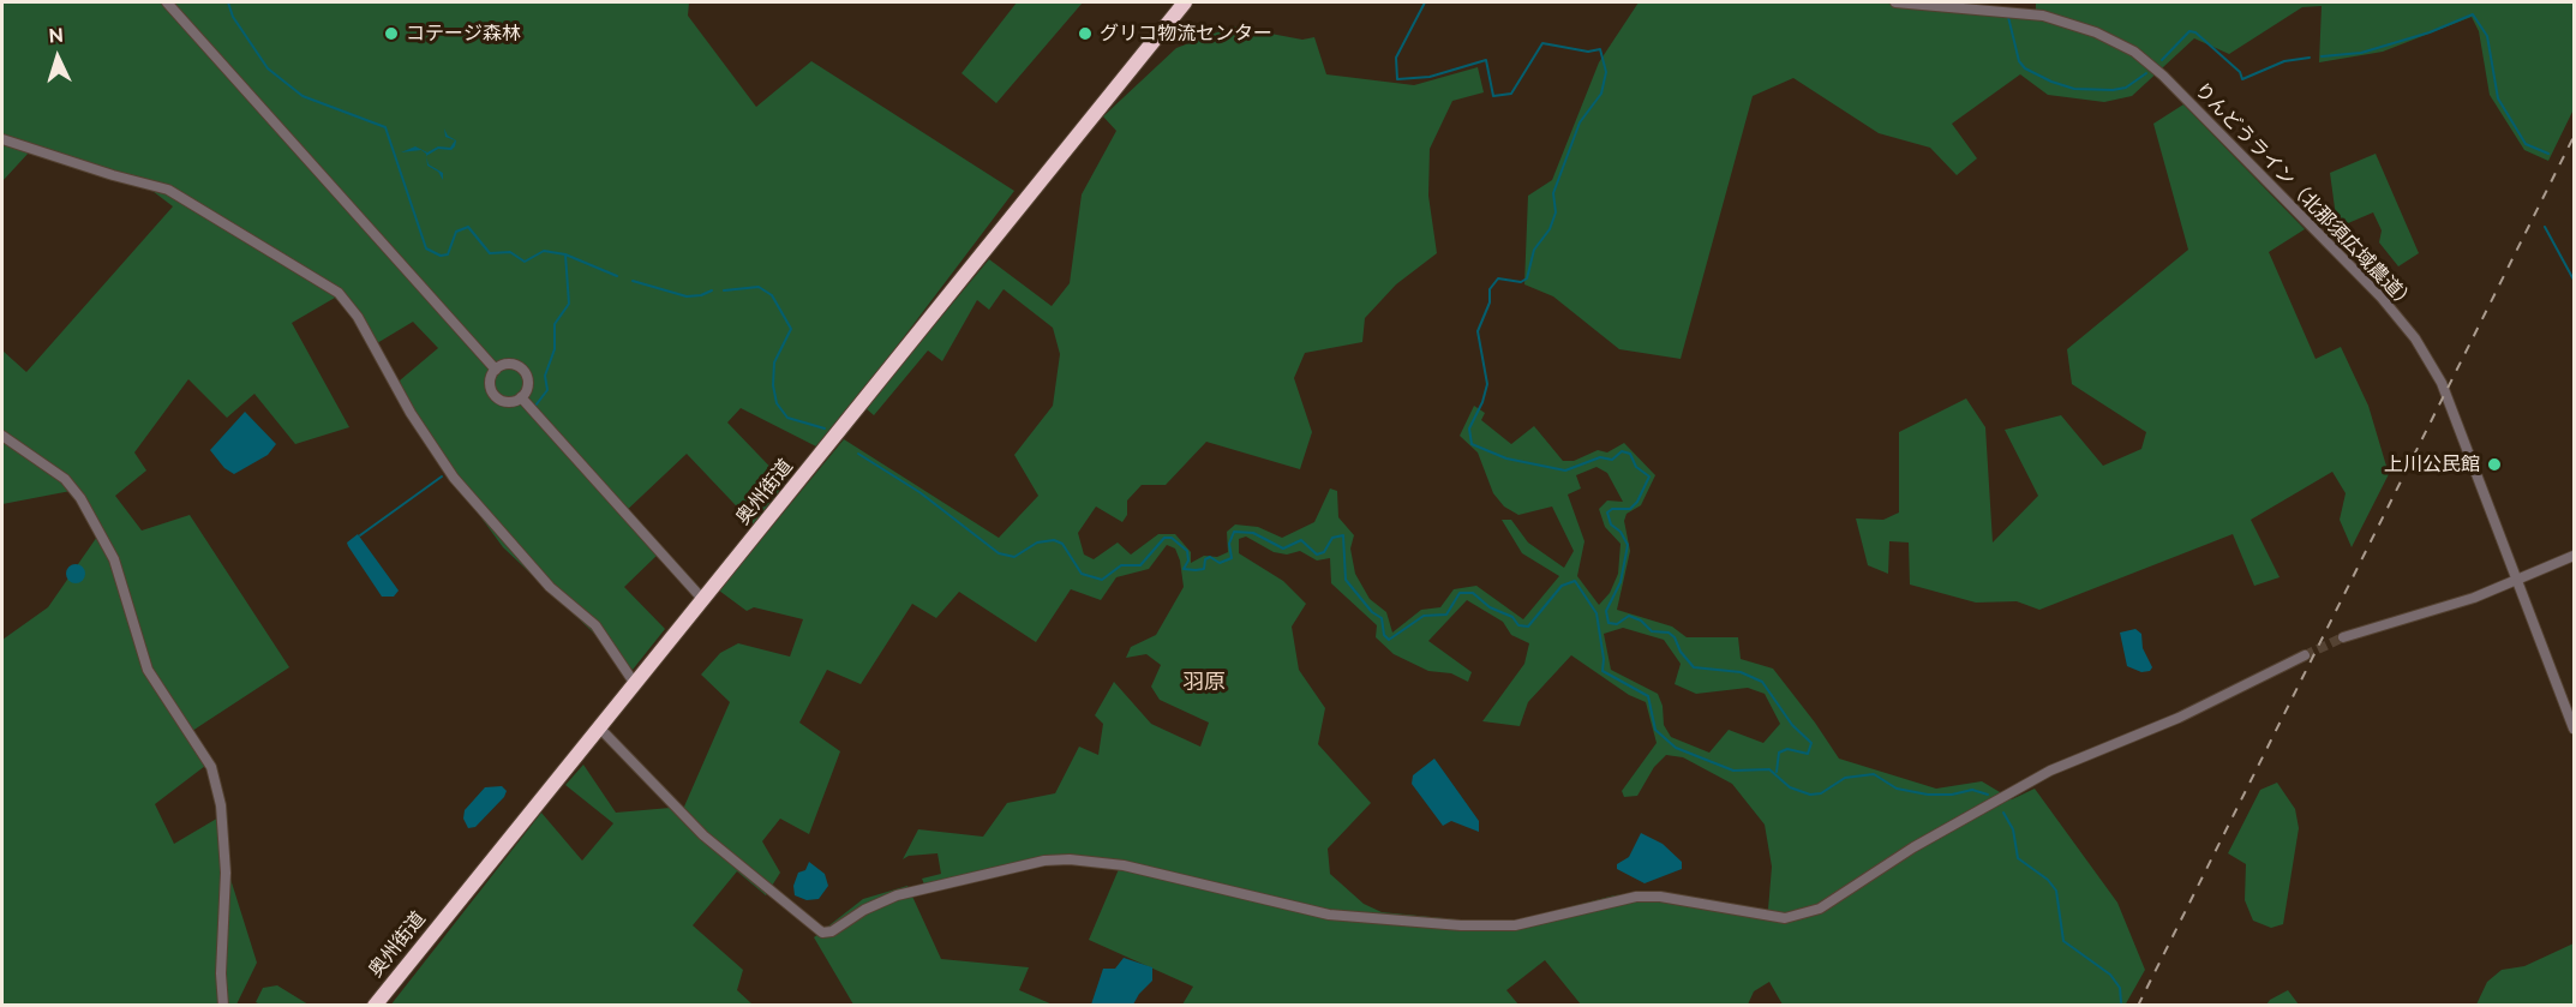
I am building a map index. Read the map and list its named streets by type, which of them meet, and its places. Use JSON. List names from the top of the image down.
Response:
{
  "streets": {
    "highway": ["奥州街道"],
    "street": ["りんどうライン（北那須広域農道）"]
  },
  "districts": ["羽原"],
  "places": ["コテージ森林", "グリコ物流センター", "上川公民館"],
  "north": "top"
}
